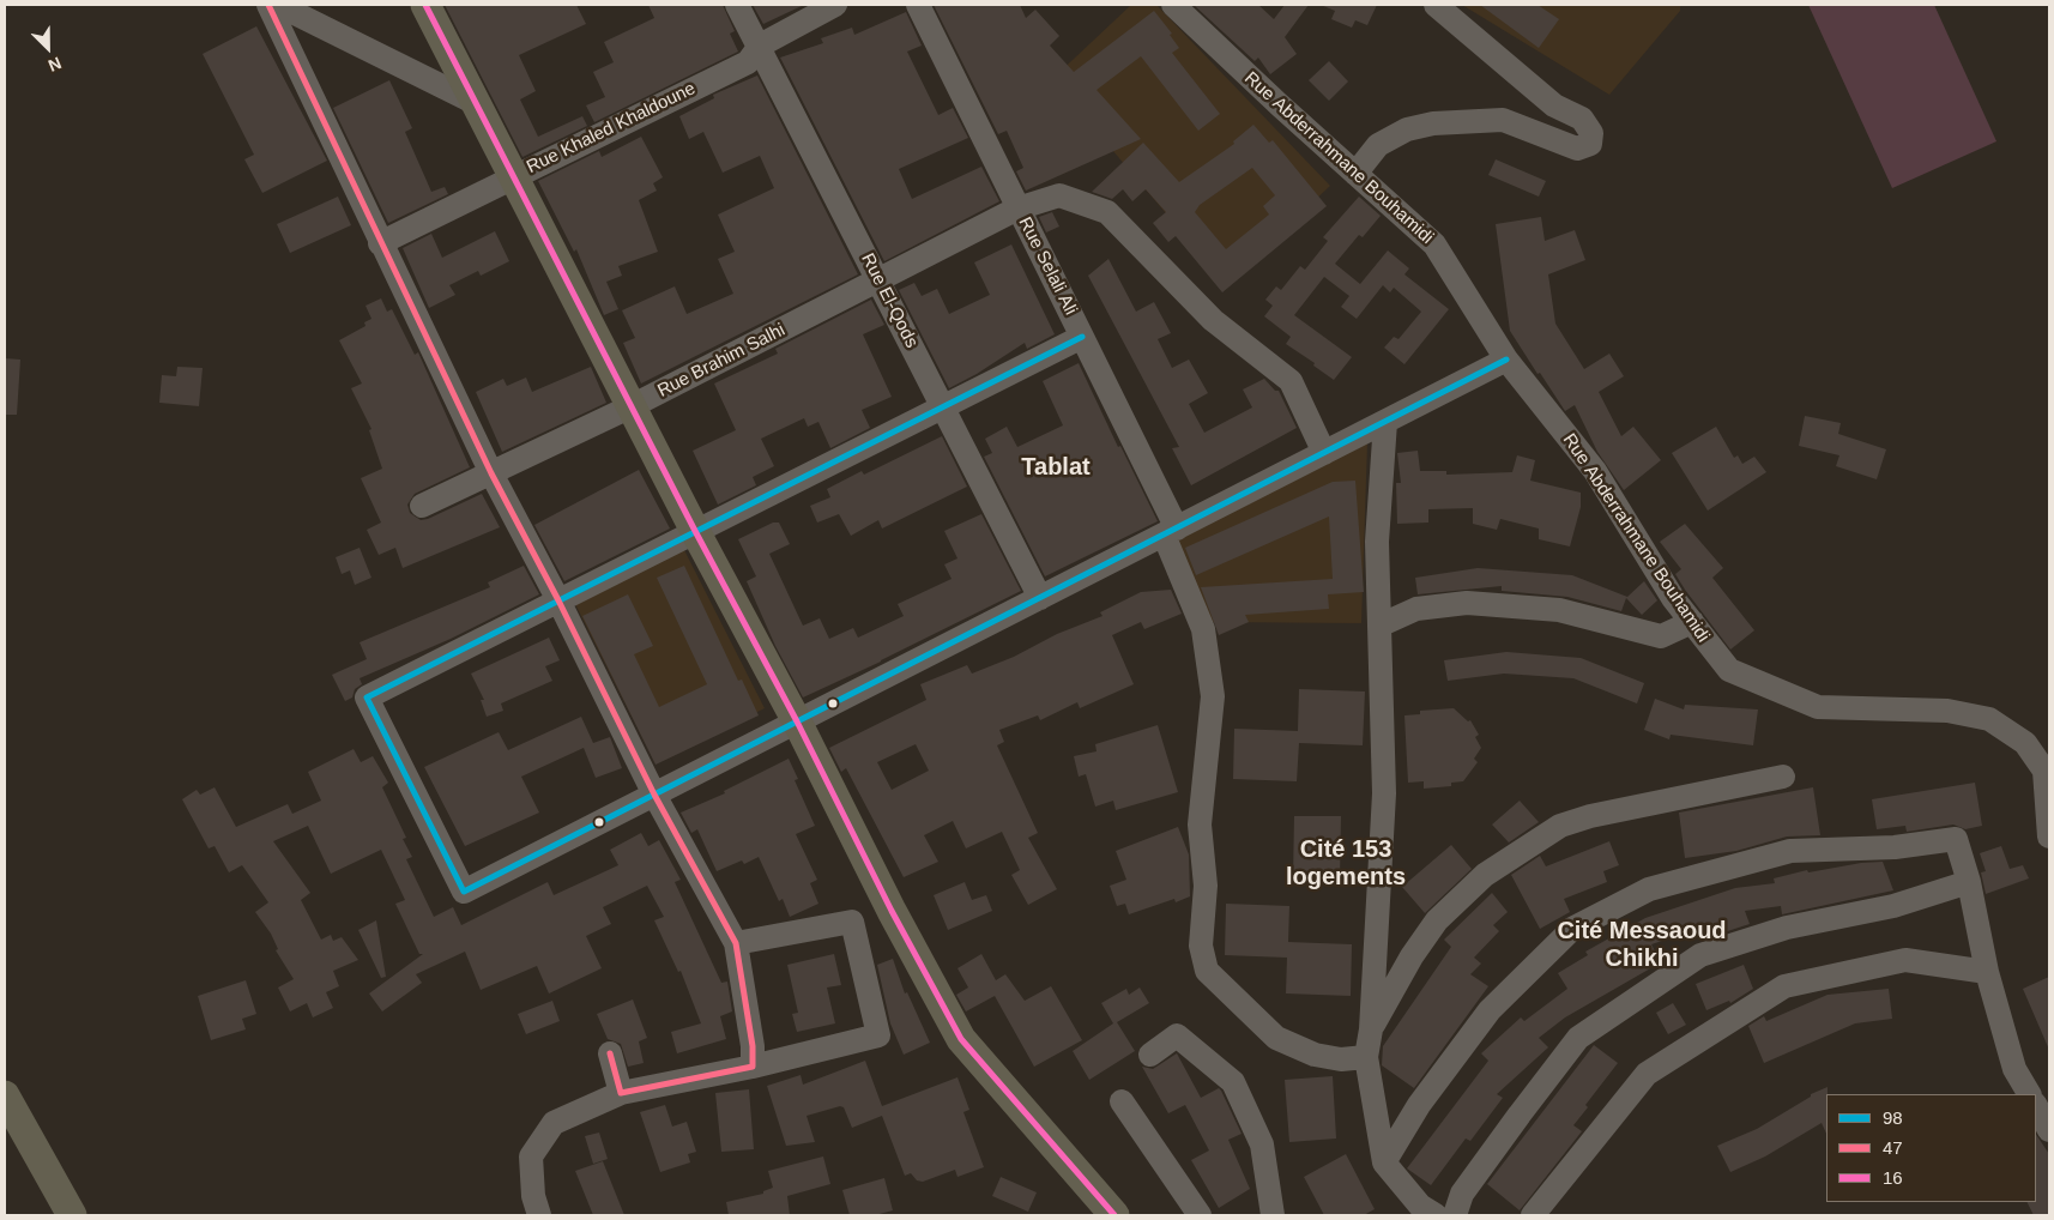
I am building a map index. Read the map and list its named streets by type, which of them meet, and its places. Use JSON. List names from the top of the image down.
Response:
{
  "streets": {
    "street": [
      "Rue Khaled Khaldoune",
      "Rue Abderrahmane Bouhamidi",
      "Rue Selali Ali",
      "Rue El-Qods",
      "Rue Brahim Salhi"
    ]
  },
  "crossings": [
    ["Rue Khaled Khaldoune", "Rue El-Qods"],
    ["Rue Selali Ali", "Rue Brahim Salhi"],
    ["Rue El-Qods", "Rue Brahim Salhi"]
  ],
  "districts": ["Tablat", "Cité 153 logements", "Cité Messaoud Chikhi"],
  "lines": ["transit line 47", "transit line 16", "transit line 98"],
  "legend": ["98", "47", "16"],
  "north": "bottom right"
}
